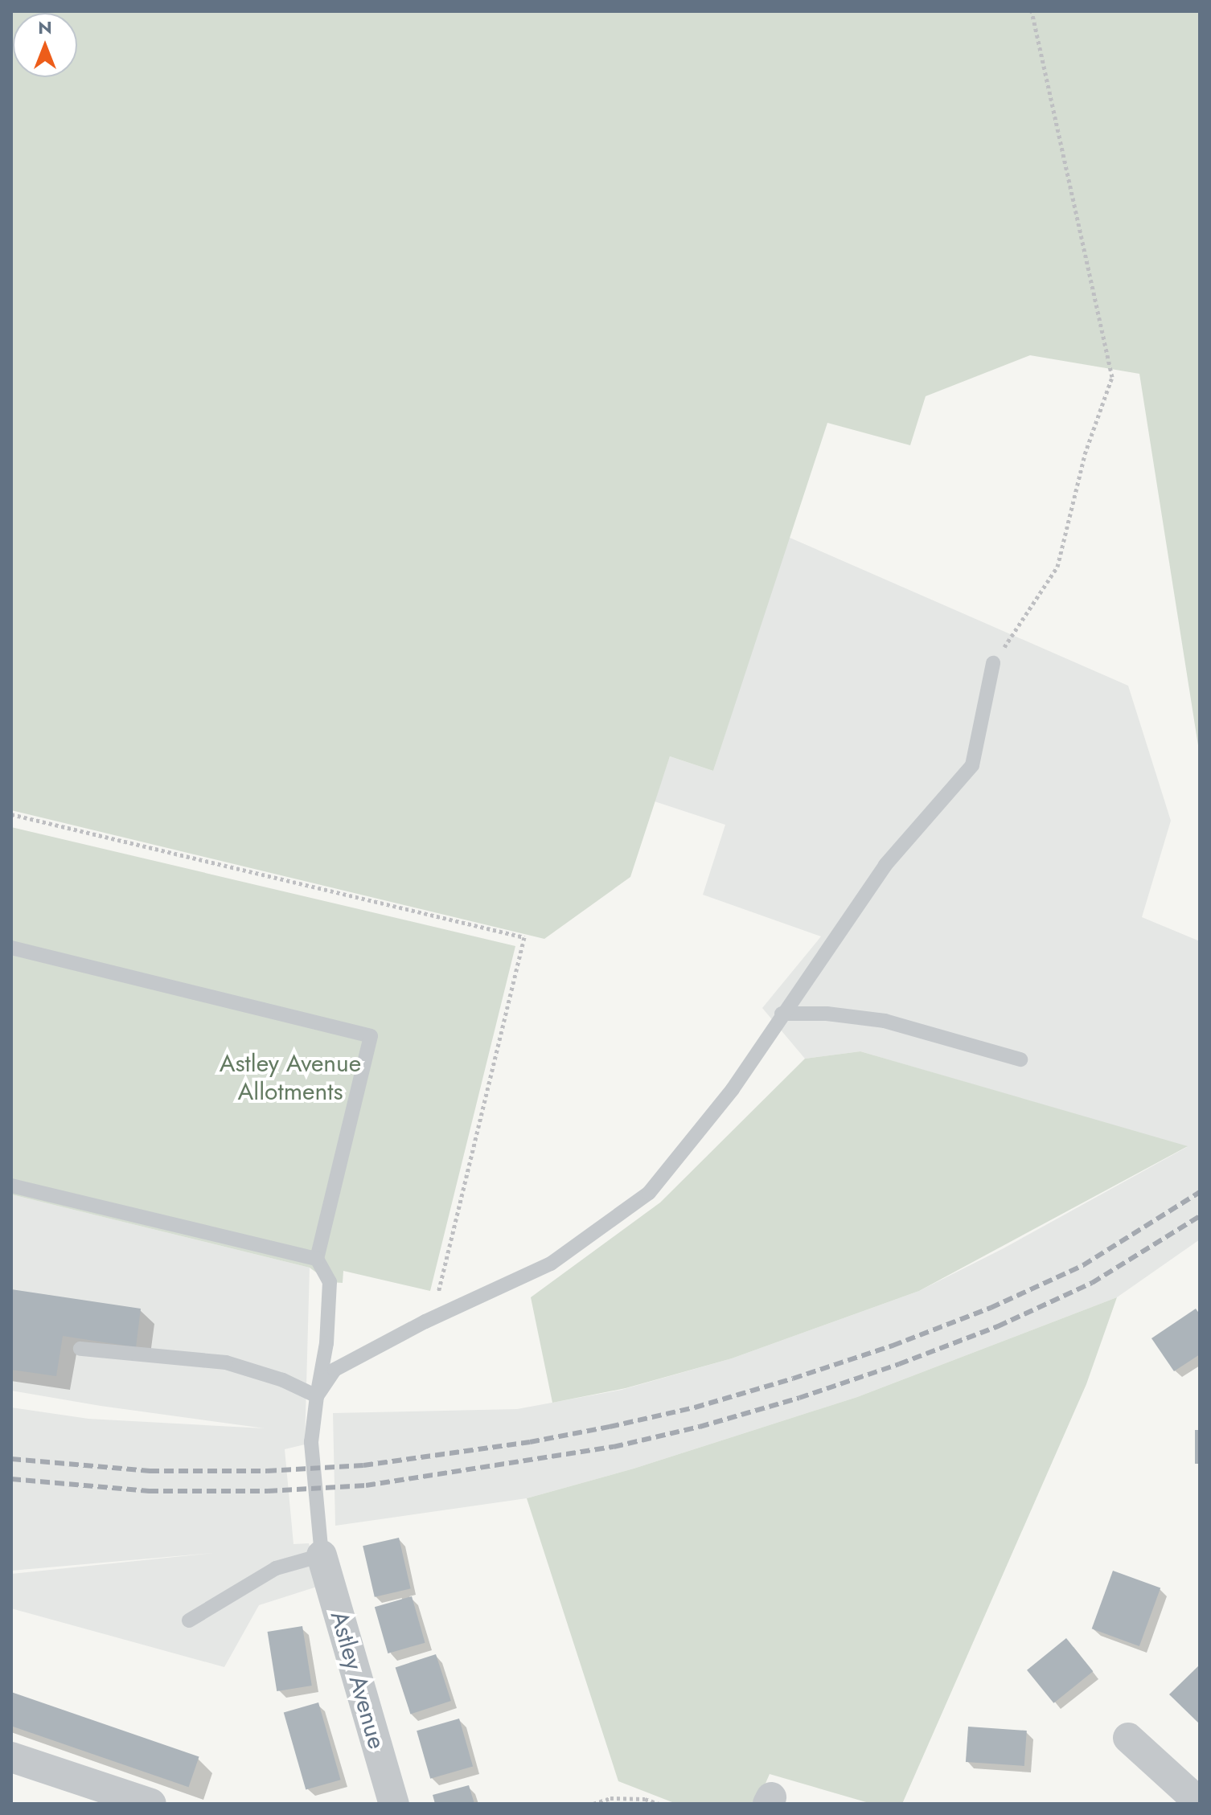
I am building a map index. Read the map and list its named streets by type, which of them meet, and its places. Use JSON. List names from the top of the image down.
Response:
{
  "streets": {
    "street": ["Astley Avenue"]
  },
  "parks": ["Astley Avenue Allotments"],
  "north": "top"
}
